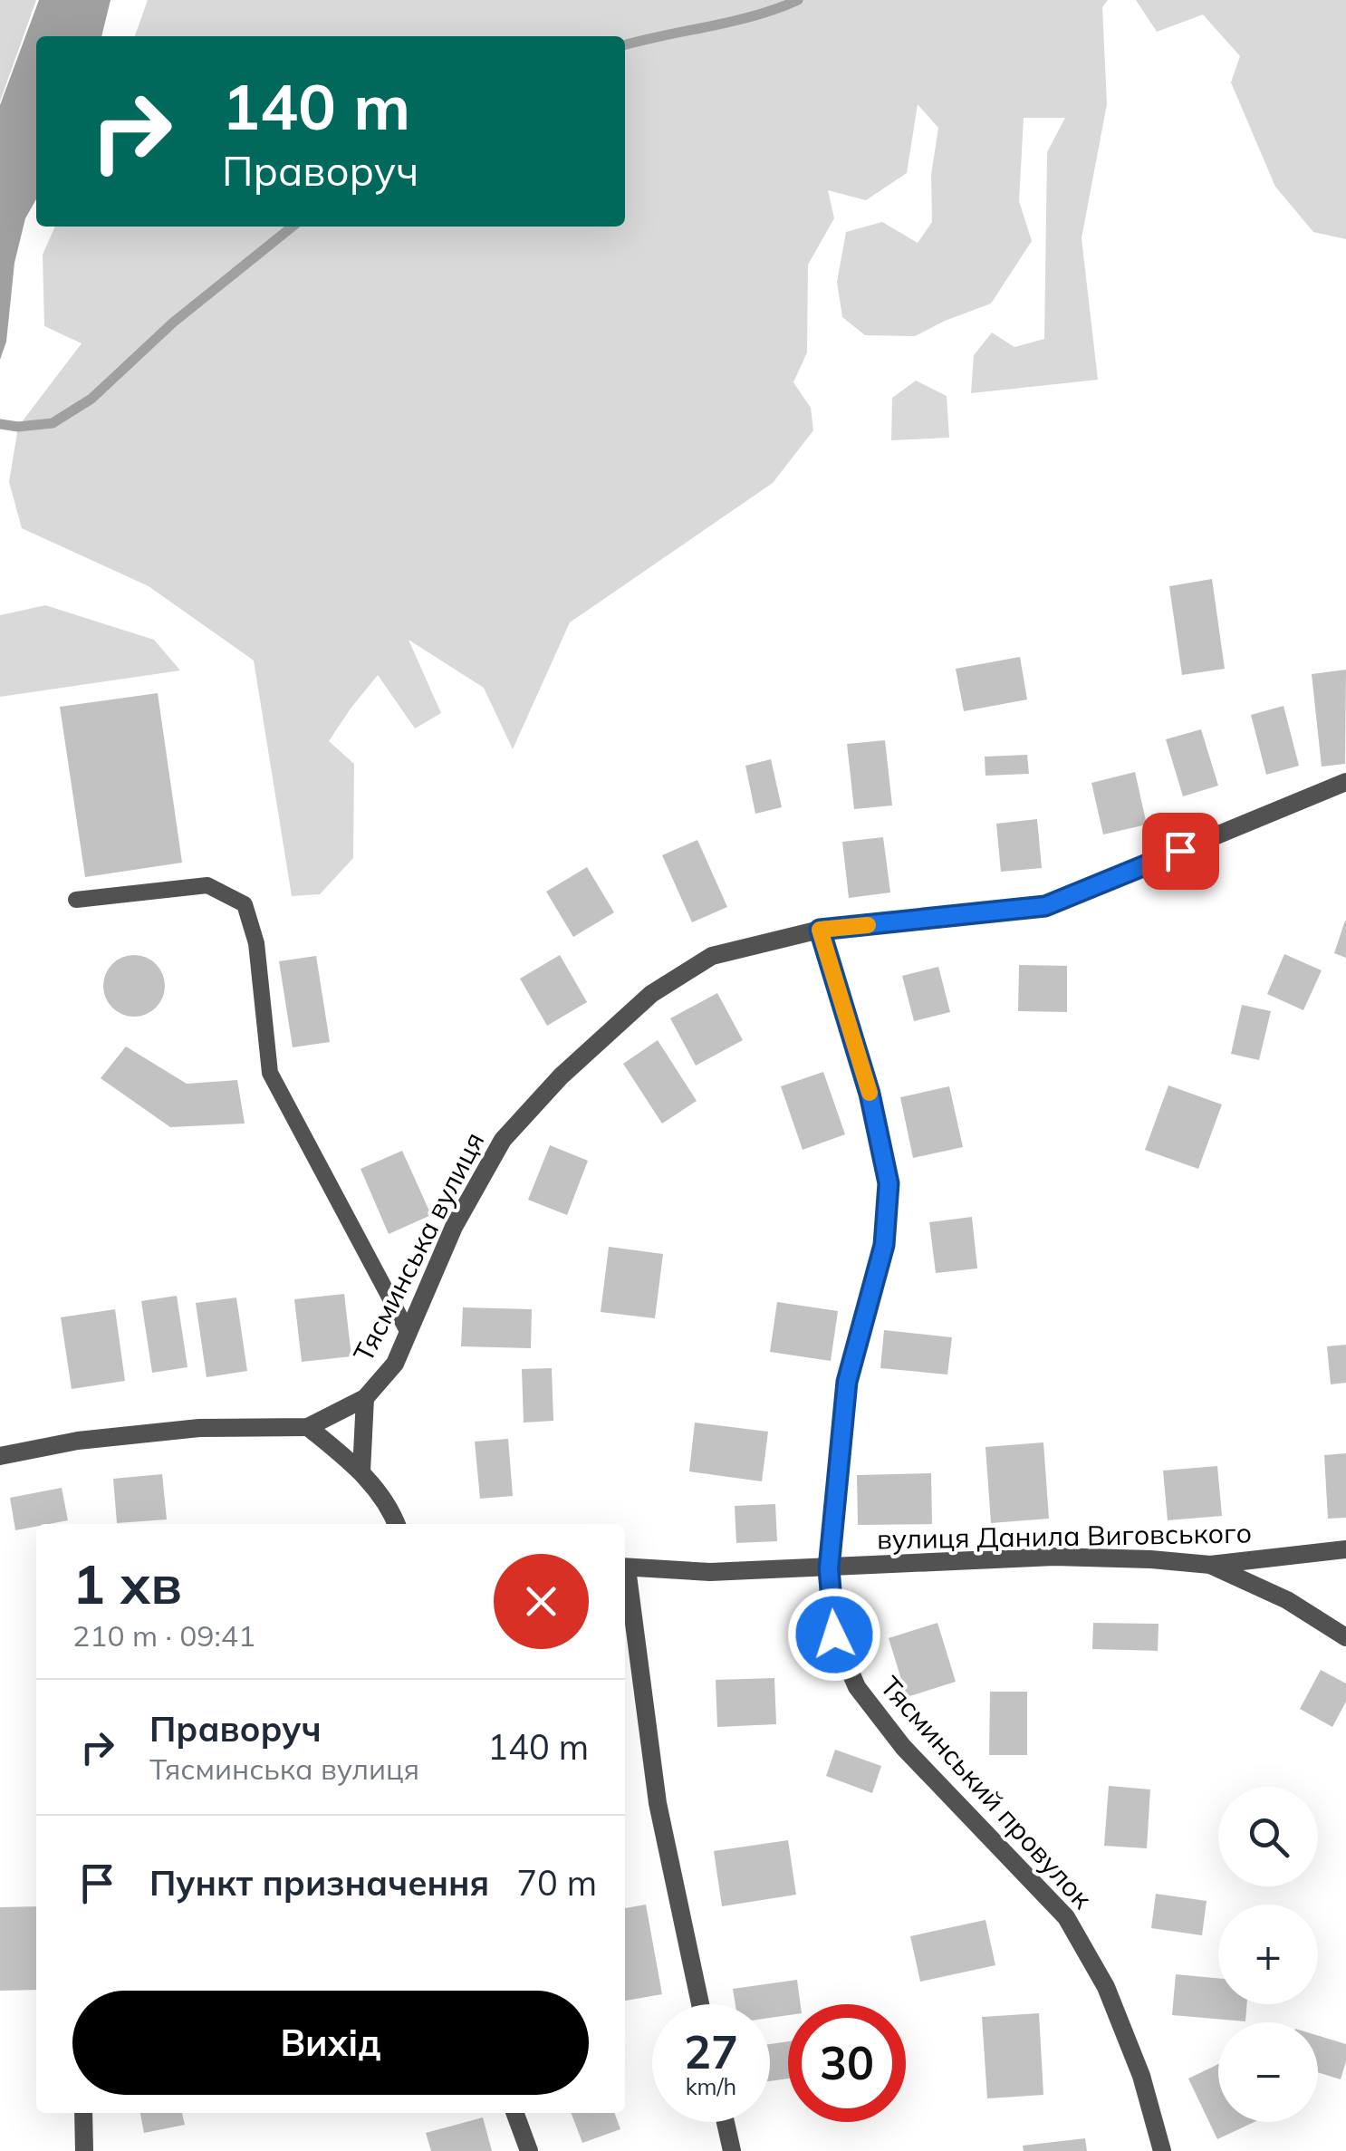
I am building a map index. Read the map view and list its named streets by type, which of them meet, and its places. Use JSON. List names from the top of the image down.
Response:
{
  "streets": {
    "street": ["Тясминська вулиця", "вулиця Данила Виговського", "Тясминський провулок"]
  },
  "crossings": [
    ["Тясминська вулиця", "Тясминський провулок"],
    ["вулиця Данила Виговського", "Тясминський провулок"]
  ],
  "page": {
    "turn": ["140 m", "Праворуч"],
    "heading": ["1 хв", "210 m · 09:41"],
    "list": [
      {
        "name": "Праворуч",
        "note": "Тясминська вулиця",
        "value": "140 m"
      },
      {
        "name": "Пункт призначення",
        "value": "70 m"
      }
    ],
    "map_buttons": ["+", "−"],
    "buttons": "Вихід",
    "speed": "27 km/h",
    "limit": "30"
  }
}
